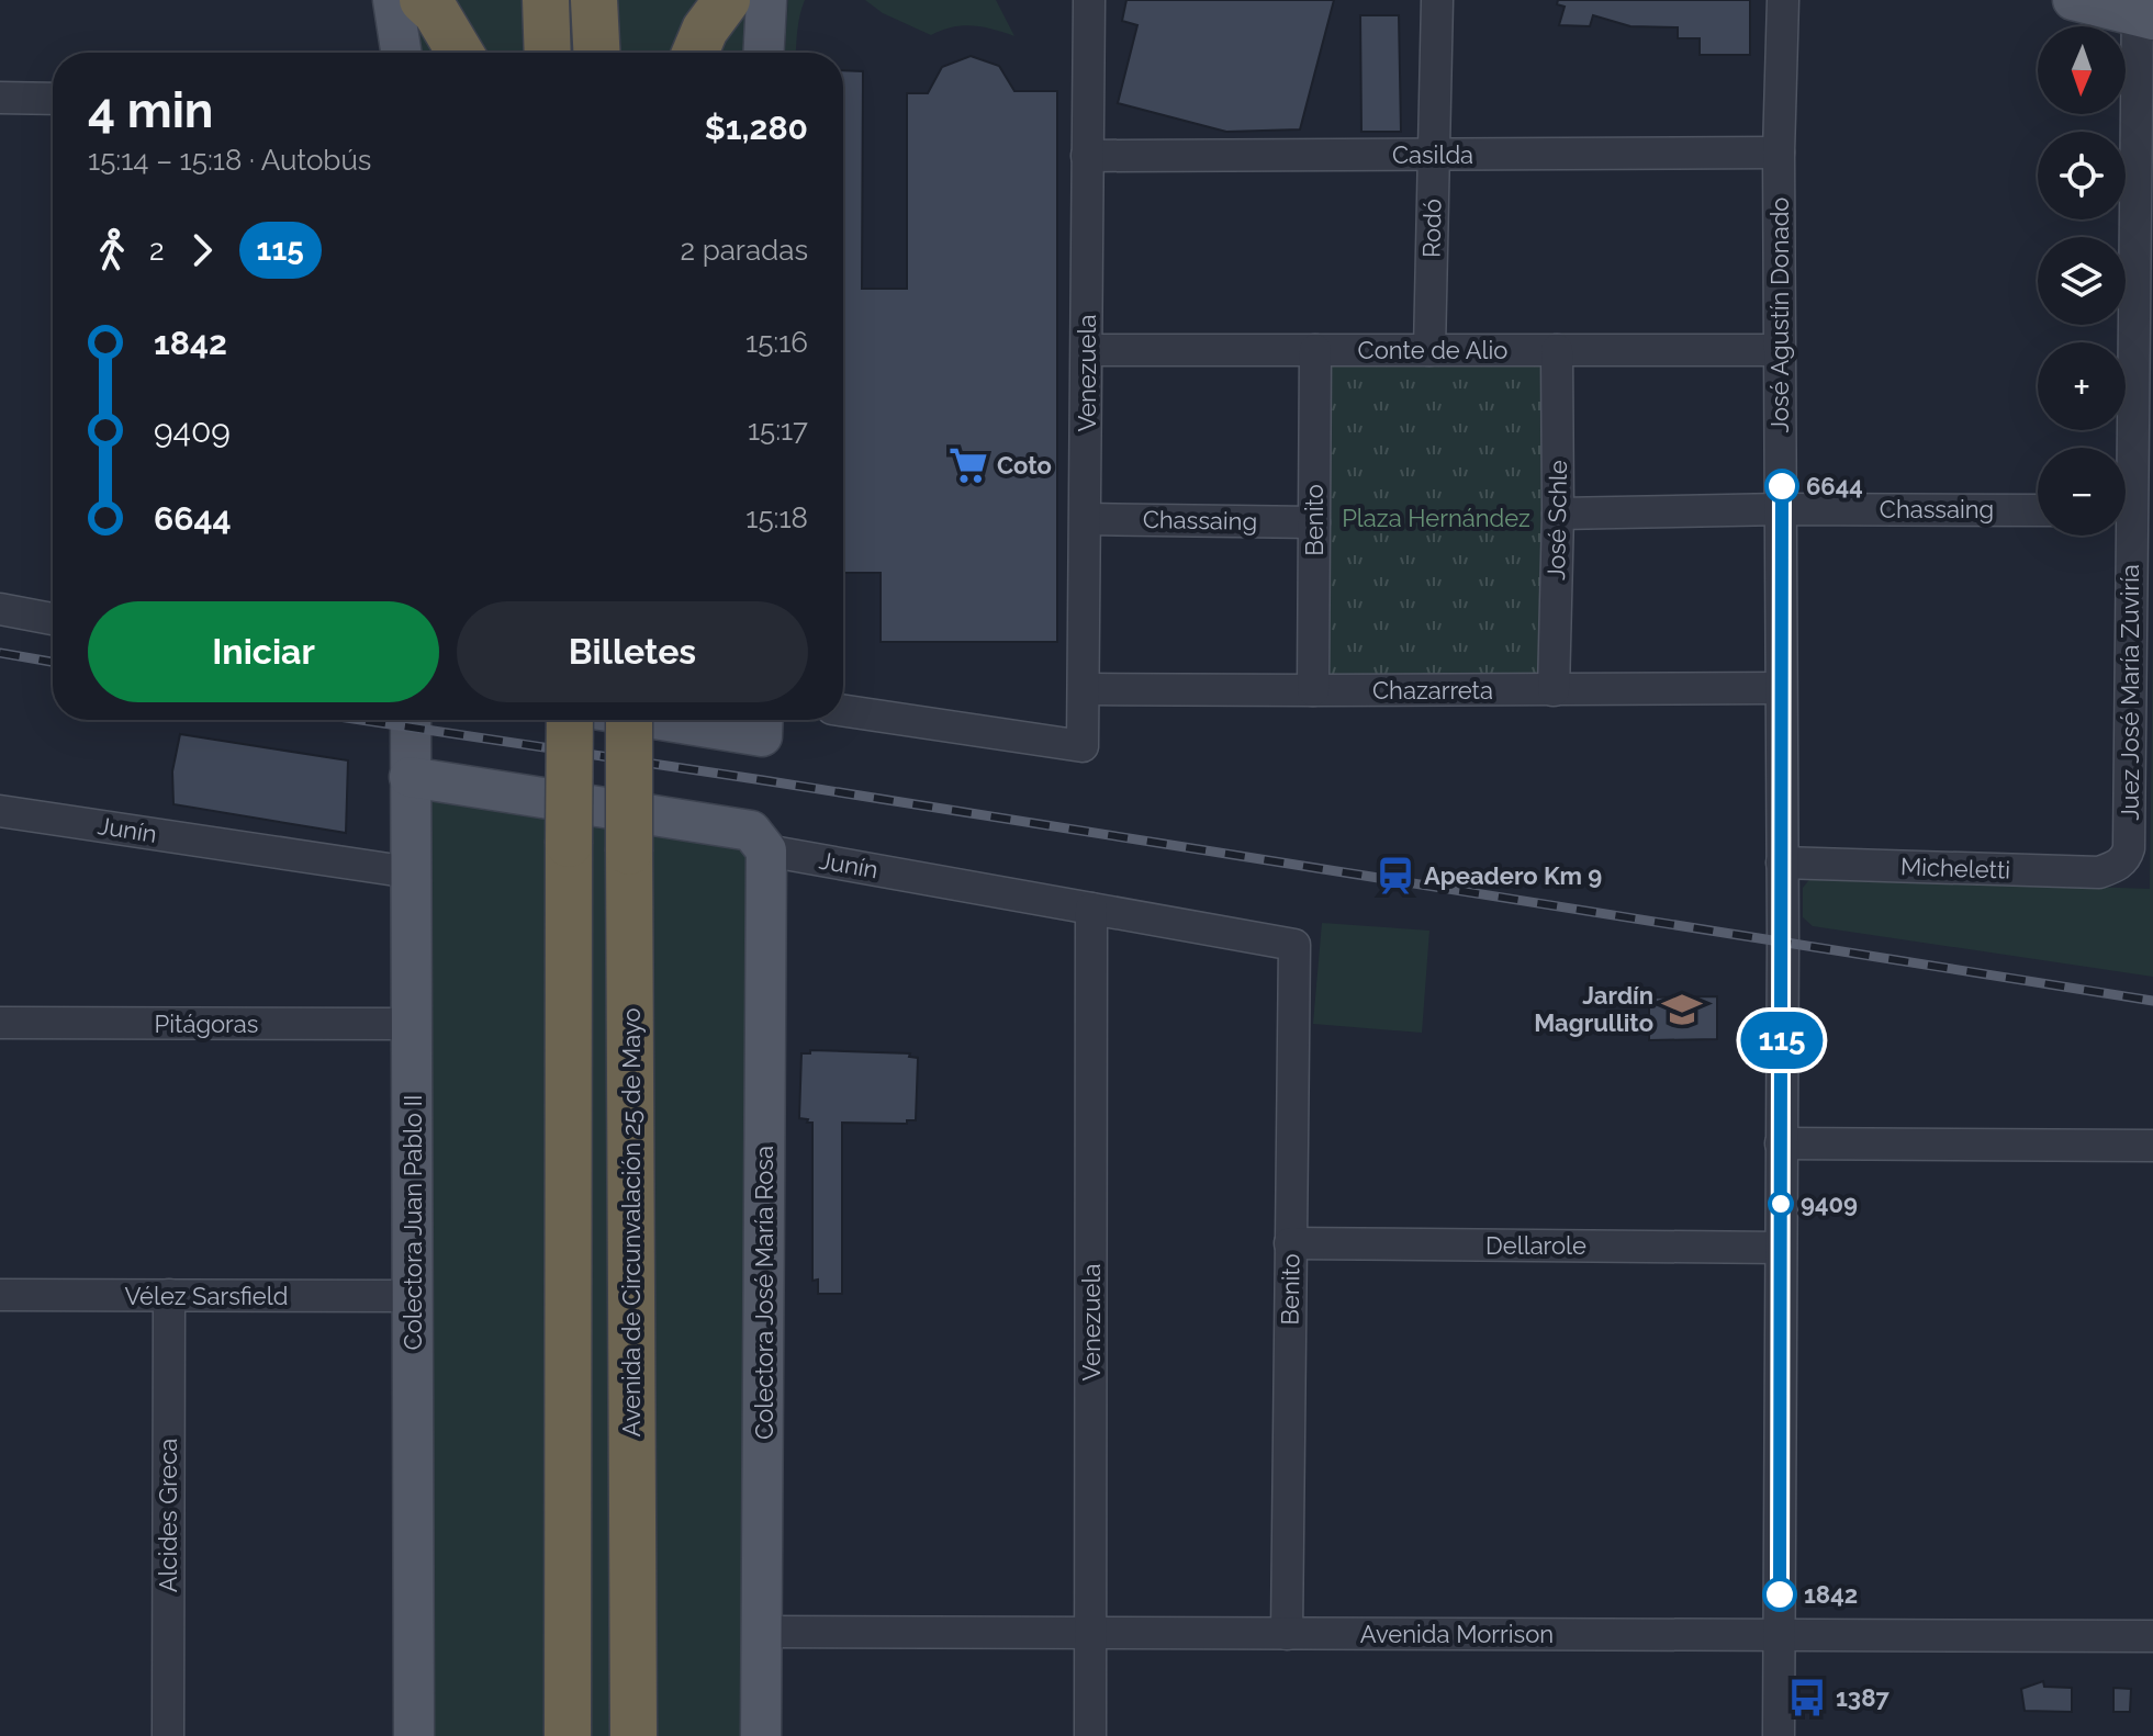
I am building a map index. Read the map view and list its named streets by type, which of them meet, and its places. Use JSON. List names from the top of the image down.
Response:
{
  "streets": {
    "highway": ["Avenida de Circunvalación 25 de Mayo"],
    "main road": ["Junín", "Colectora Juan Pablo II", "Colectora José María Rosa"],
    "street": [
      "Casilda",
      "Rodó",
      "José Agustín Donado",
      "Conte de Alio",
      "Venezuela",
      "Chassaing",
      "Benito",
      "José Schle",
      "Chazarreta",
      "Juez José María Zuviría",
      "Micheletti",
      "Pitágoras",
      "Dellarole",
      "Vélez Sarsfield",
      "Alcides Greca",
      "Avenida Morrison"
    ]
  },
  "crossings": [
    ["Casilda", "Rodó"],
    ["Casilda", "José Agustín Donado"],
    ["Casilda", "Venezuela"],
    ["Rodó", "Conte de Alio"],
    ["José Agustín Donado", "Conte de Alio"],
    ["José Agustín Donado", "Chassaing"],
    ["José Agustín Donado", "Chazarreta"],
    ["José Agustín Donado", "Micheletti"],
    ["José Agustín Donado", "Dellarole"],
    ["José Agustín Donado", "Avenida Morrison"],
    ["Conte de Alio", "Venezuela"],
    ["Conte de Alio", "Benito"],
    ["Conte de Alio", "José Schle"],
    ["Venezuela", "Chassaing"],
    ["Venezuela", "Chazarreta"],
    ["Venezuela", "Junín"],
    ["Venezuela", "Avenida Morrison"],
    ["Chassaing", "Benito"],
    ["Chassaing", "José Schle"],
    ["Benito", "Chazarreta"],
    ["Benito", "Junín"],
    ["Benito", "Dellarole"],
    ["Benito", "Avenida Morrison"],
    ["José Schle", "Chazarreta"],
    ["Juez José María Zuviría", "Micheletti"],
    ["Junín", "Colectora Juan Pablo II"],
    ["Junín", "Colectora José María Rosa"],
    ["Pitágoras", "Colectora Juan Pablo II"],
    ["Colectora Juan Pablo II", "Vélez Sarsfield"],
    ["Colectora José María Rosa", "Avenida Morrison"],
    ["Vélez Sarsfield", "Alcides Greca"]
  ],
  "parks": ["Plaza Hernández"],
  "places": {
    "supermarket": ["Coto"],
    "other": ["6644", "9409", "1842"],
    "station": ["Apeadero Km 9"],
    "school or university": ["Jardín Magrullito"],
    "bus stop": ["1387"]
  },
  "lines": ["bus line 115"],
  "north": "bottom",
  "page": {
    "on_map": "115",
    "map_buttons": ["+", "−"],
    "heading": ["4 min", "15:14 – 15:18 · Autobús", "$1,280"],
    "legs": ["2", "115", "2 paradas"],
    "list": [
      {
        "name": "1842",
        "value": "15:16"
      },
      {
        "name": "9409",
        "value": "15:17"
      },
      {
        "name": "6644",
        "value": "15:18"
      }
    ],
    "buttons": ["Iniciar", "Billetes"]
  }
}
